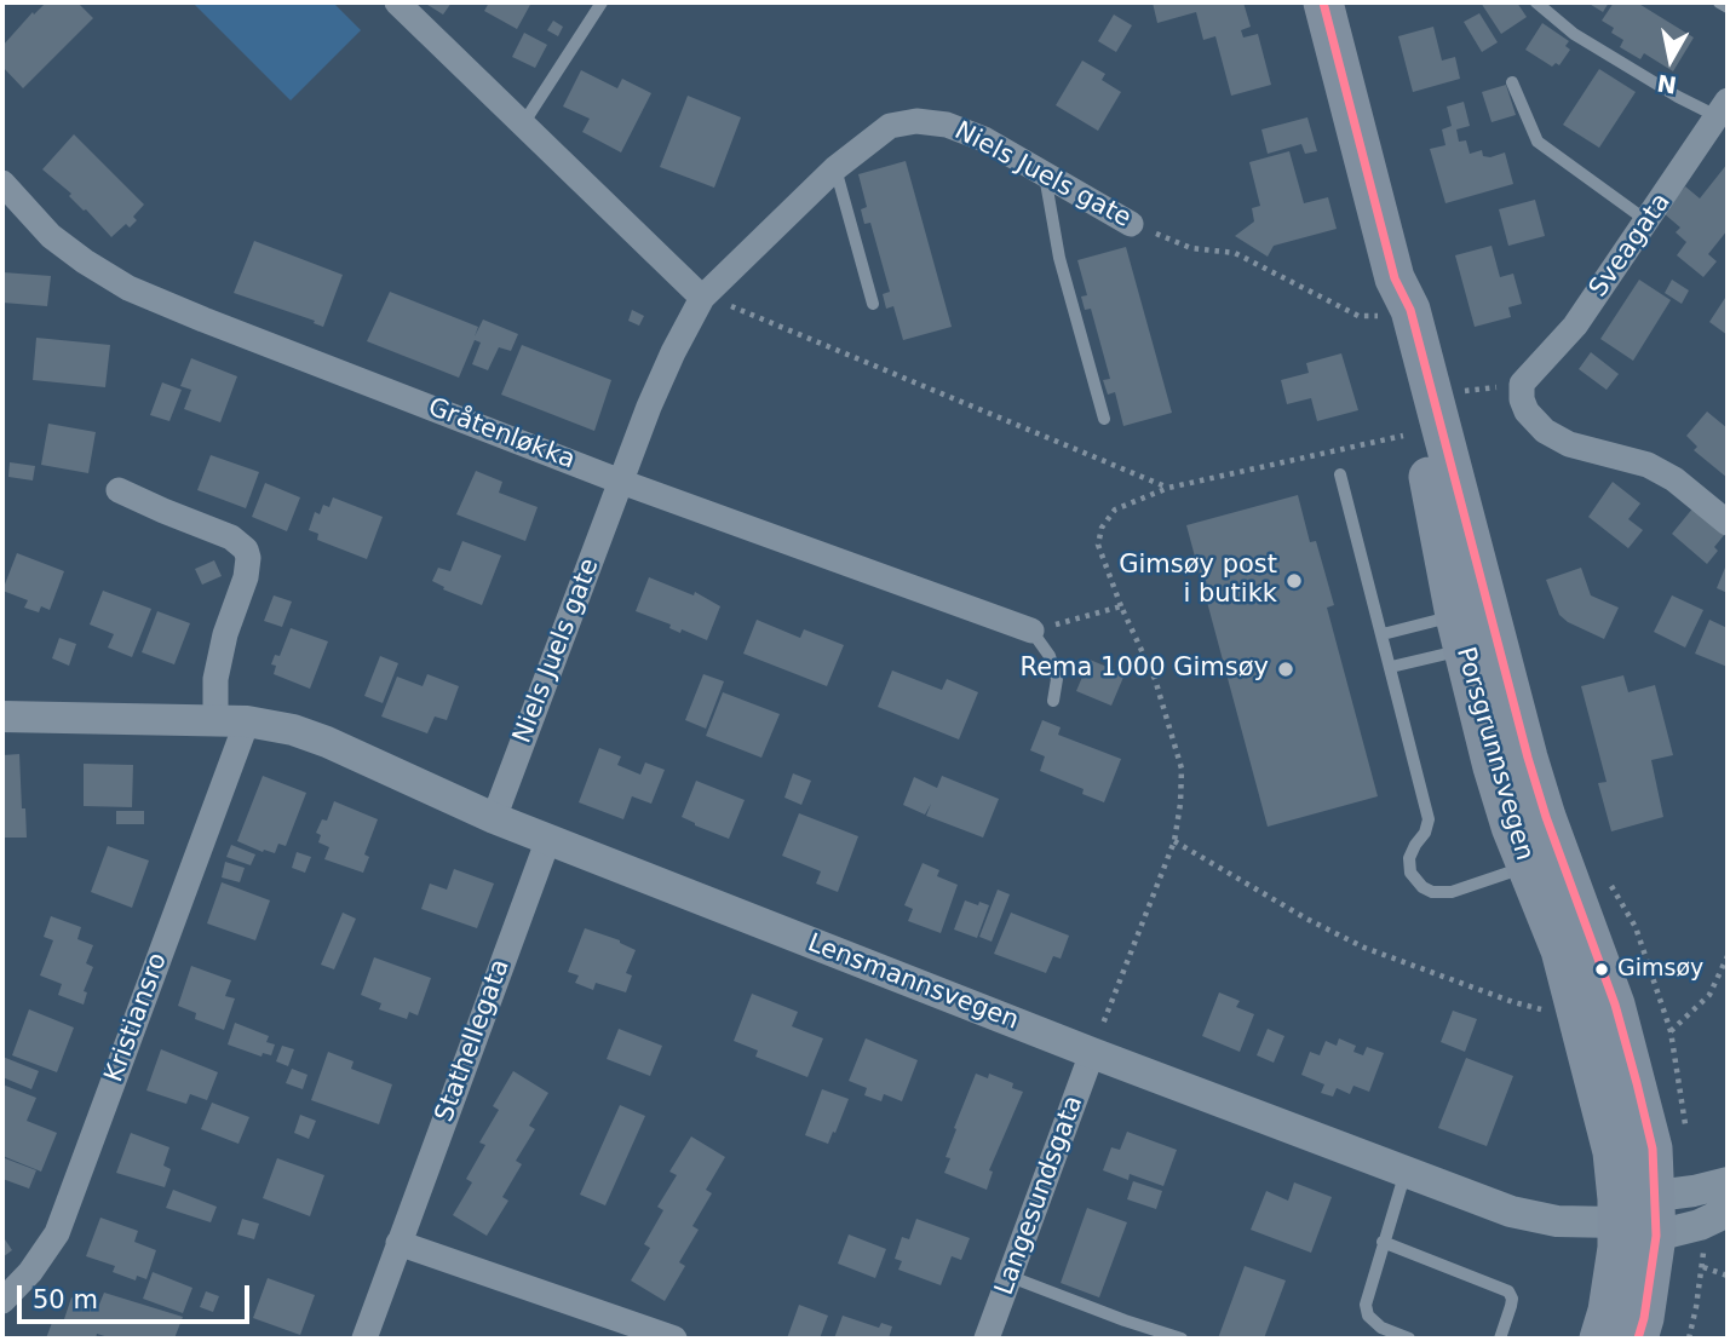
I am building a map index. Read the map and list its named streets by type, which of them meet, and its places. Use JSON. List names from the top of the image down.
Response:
{
  "streets": {
    "main road": ["Porsgrunnsvegen"],
    "street": [
      "Niels Juels gate",
      "Sveagata",
      "Gråtenløkka",
      "Lensmannsvegen",
      "Kristiansro",
      "Stathellegata",
      "Langesundsgata"
    ]
  },
  "crossings": [
    ["Niels Juels gate", "Gråtenløkka"],
    ["Niels Juels gate", "Lensmannsvegen"],
    ["Porsgrunnsvegen", "Lensmannsvegen"],
    ["Lensmannsvegen", "Kristiansro"],
    ["Lensmannsvegen", "Stathellegata"],
    ["Lensmannsvegen", "Langesundsgata"]
  ],
  "places": ["Gimsøy post i butikk", "Rema 1000 Gimsøy", "Gimsøy"],
  "scale_bar": "50 m",
  "north": "bottom"
}
